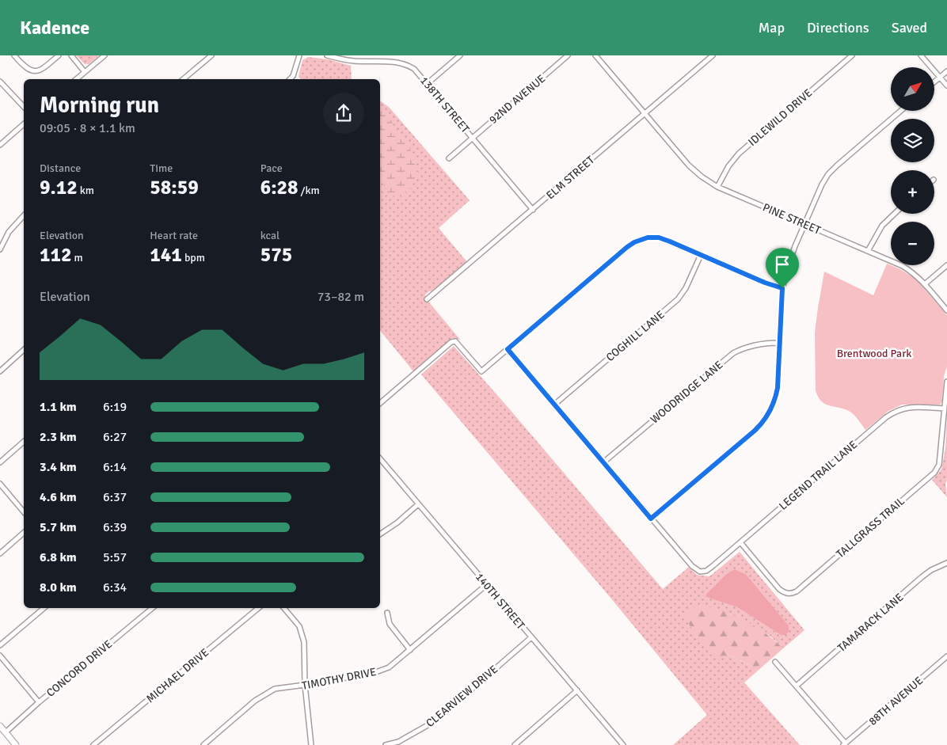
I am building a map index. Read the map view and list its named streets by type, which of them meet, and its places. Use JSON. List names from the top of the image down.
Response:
{
  "streets": {
    "street": [
      "92ND AVENUE",
      "138TH STREET",
      "IDLEWILD DRIVE",
      "ELM STREET",
      "PINE STREET",
      "COGHILL LANE",
      "WOODRIDGE LANE",
      "LEGEND TRAIL LANE",
      "TALLGRASS TRAIL",
      "140TH STREET",
      "TAMARACK LANE",
      "CONCORD DRIVE",
      "MICHAEL DRIVE",
      "TIMOTHY DRIVE",
      "CLEARVIEW DRIVE",
      "88TH AVENUE"
    ]
  },
  "crossings": [
    ["92ND AVENUE", "138TH STREET"],
    ["138TH STREET", "ELM STREET"],
    ["IDLEWILD DRIVE", "PINE STREET"],
    ["ELM STREET", "PINE STREET"],
    ["LEGEND TRAIL LANE", "TALLGRASS TRAIL"],
    ["140TH STREET", "TIMOTHY DRIVE"],
    ["140TH STREET", "CLEARVIEW DRIVE"]
  ],
  "parks": ["Brentwood Park"],
  "north": "top right",
  "page": {
    "header": "Kadence",
    "nav": ["Map", "Directions", "Saved"],
    "map_buttons": ["+", "−"],
    "heading": ["Morning run", "09:05 · 8 × 1.1 km"],
    "stats": [
      ["Distance", "9.12 km"],
      ["Time", "58:59"],
      ["Pace", "6:28 /km"],
      ["Elevation", "112 m"],
      ["Heart rate", "141 bpm"],
      ["kcal", "575"]
    ],
    "chart": ["Elevation", "73–82 m"],
    "list": [
      {
        "name": "1.1 km",
        "note": "6:19"
      },
      {
        "name": "2.3 km",
        "note": "6:27"
      },
      {
        "name": "3.4 km",
        "note": "6:14"
      },
      {
        "name": "4.6 km",
        "note": "6:37"
      },
      {
        "name": "5.7 km",
        "note": "6:39"
      },
      {
        "name": "6.8 km",
        "note": "5:57"
      },
      {
        "name": "8.0 km",
        "note": "6:34"
      }
    ]
  }
}
